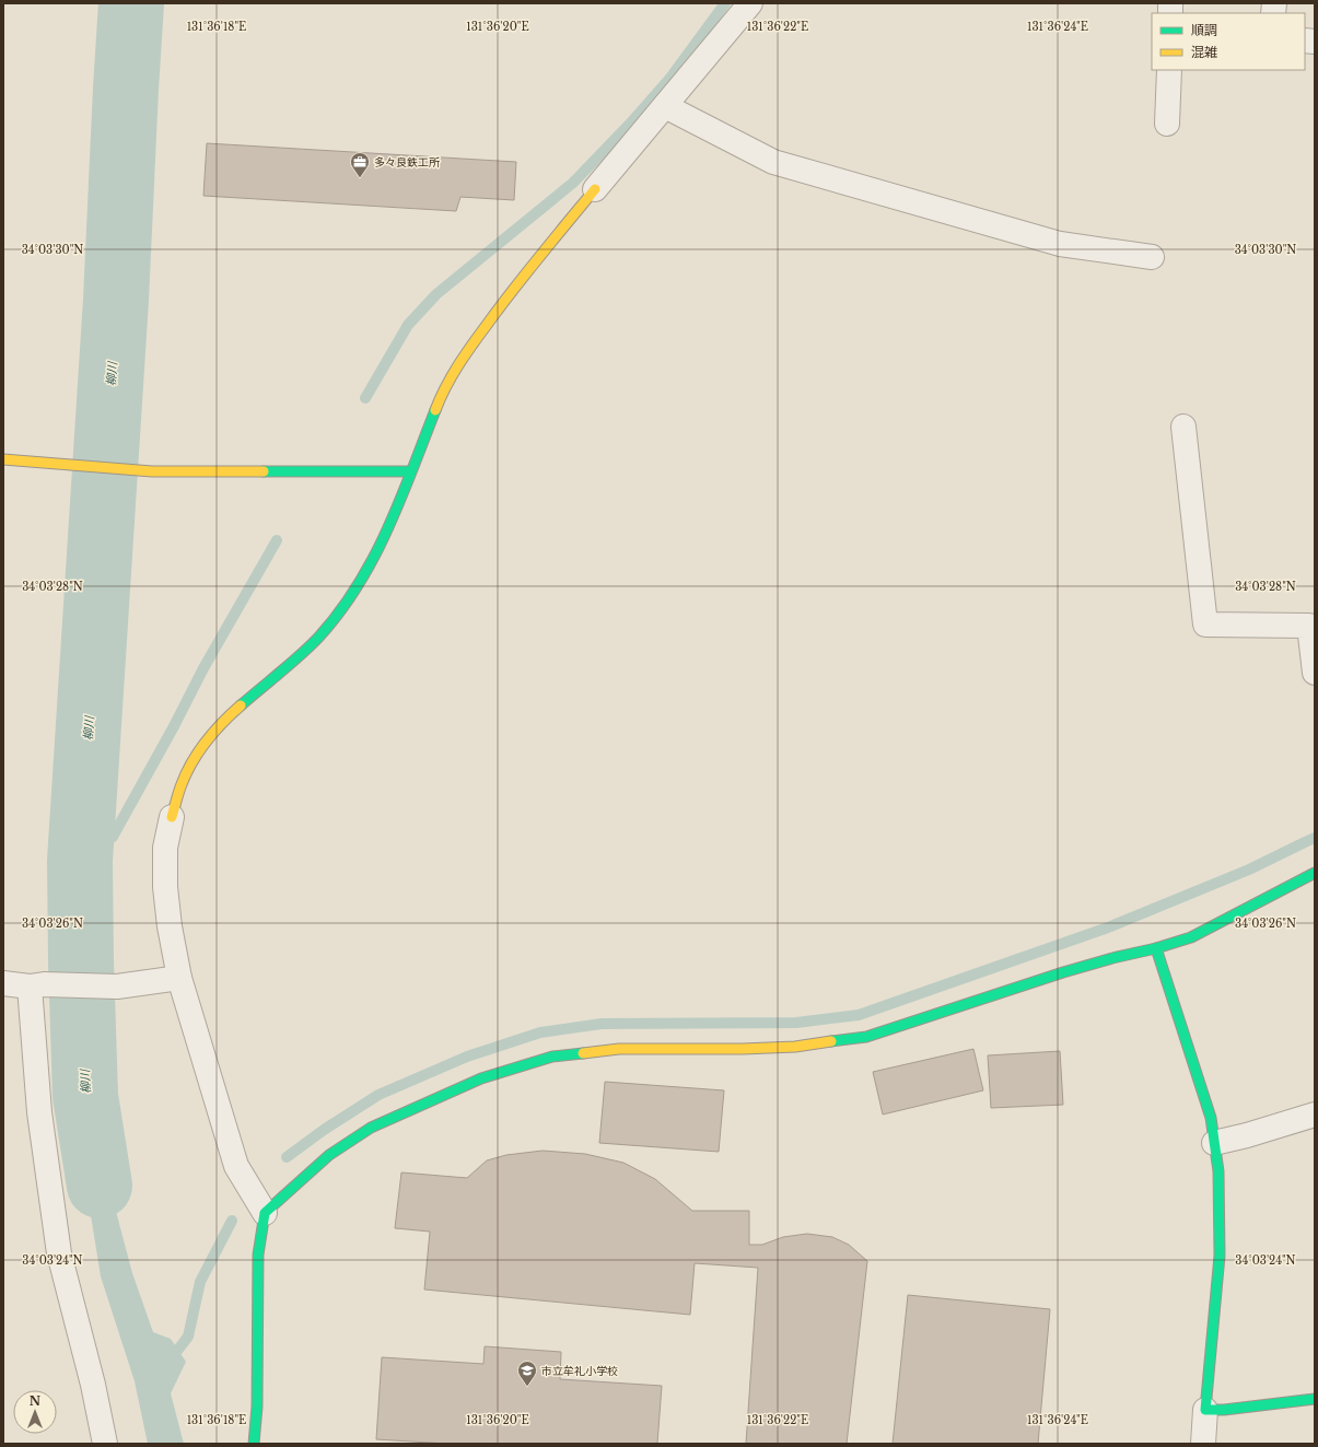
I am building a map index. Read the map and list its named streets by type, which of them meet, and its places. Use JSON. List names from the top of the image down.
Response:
{
  "water": ["柳川"],
  "places": {
    "office": ["多々良鉄工所"],
    "school or university": ["市立牟礼小学校"]
  },
  "legend": ["順調", "混雑"],
  "north": "top",
  "coordinates": [
    "131°36'18\"E",
    "131°36'20\"E",
    "131°36'22\"E",
    "131°36'24\"E",
    "34°03'30\"N",
    "34°03'28\"N",
    "34°03'26\"N",
    "34°03'24\"N"
  ]
}
